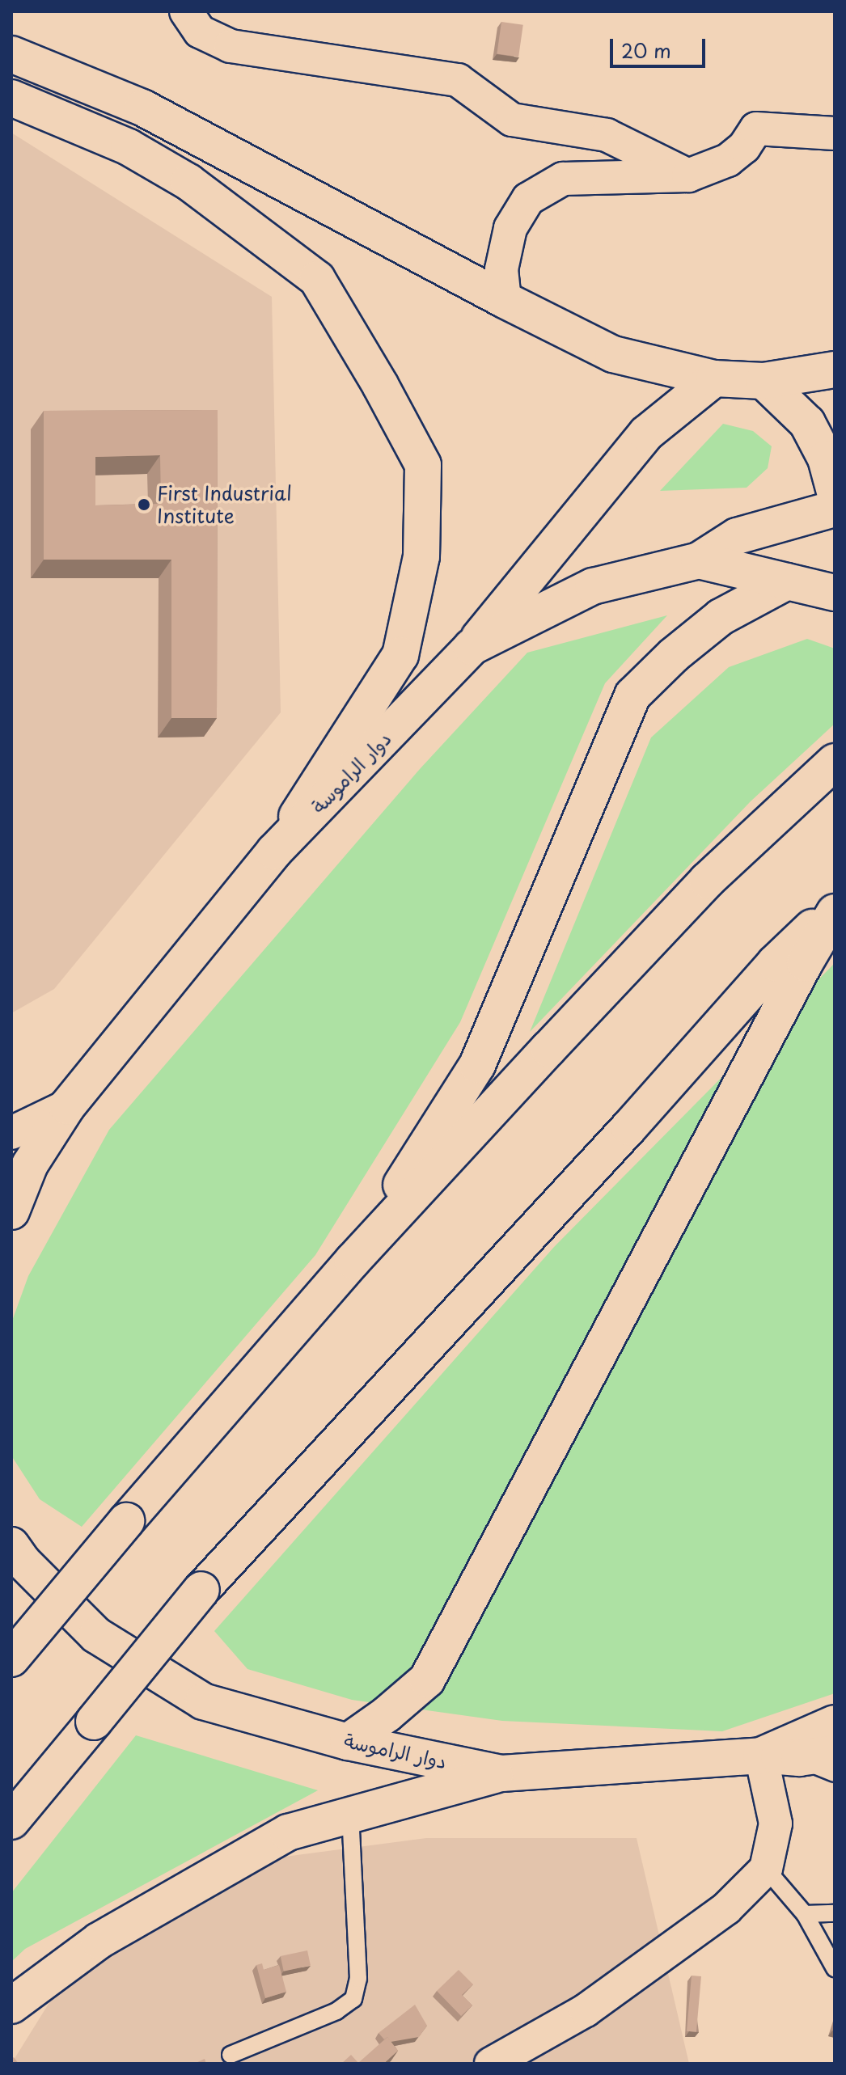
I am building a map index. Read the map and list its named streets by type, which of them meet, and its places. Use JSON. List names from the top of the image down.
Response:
{
  "streets": {
    "main road": ["دوار الراموسة"]
  },
  "places": ["First Industrial Institute"],
  "scale_bar": "20 m"
}
